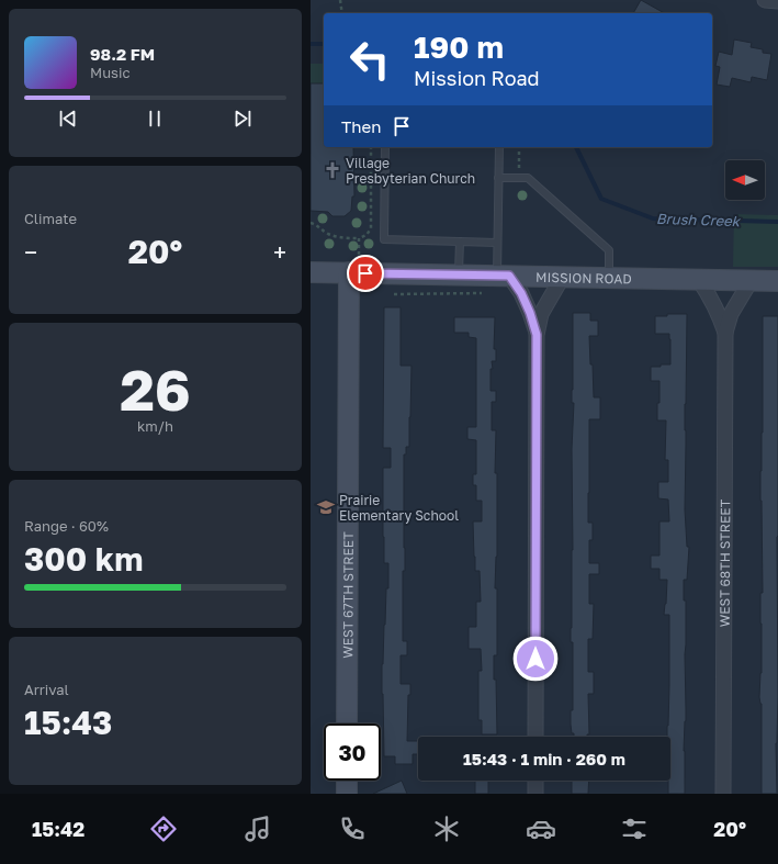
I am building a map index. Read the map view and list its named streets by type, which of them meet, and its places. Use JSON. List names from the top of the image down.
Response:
{
  "streets": {
    "street": ["MISSION ROAD", "WEST 68TH STREET", "WEST 67TH STREET"]
  },
  "crossings": [
    ["MISSION ROAD", "WEST 68TH STREET"],
    ["MISSION ROAD", "WEST 67TH STREET"]
  ],
  "water": ["Brush Creek"],
  "places": {
    "church": ["Village Presbyterian Church"],
    "school or university": ["Prairie Elementary School"]
  },
  "north": "left",
  "page": {
    "turn": ["190 m", "Mission Road"],
    "song": ["98.2 FM", "Music"],
    "then": "Then",
    "tile": [
      "Climate",
      ["26", "km/h"],
      ["Range · 60%", "300 km"],
      ["Arrival", "15:43"]
    ],
    "heat": ["−", "20°", "+"],
    "limit": "30",
    "trip": "15:43 · 1 min · 260 m",
    "tabs": ["15:42", "20°"]
  }
}
